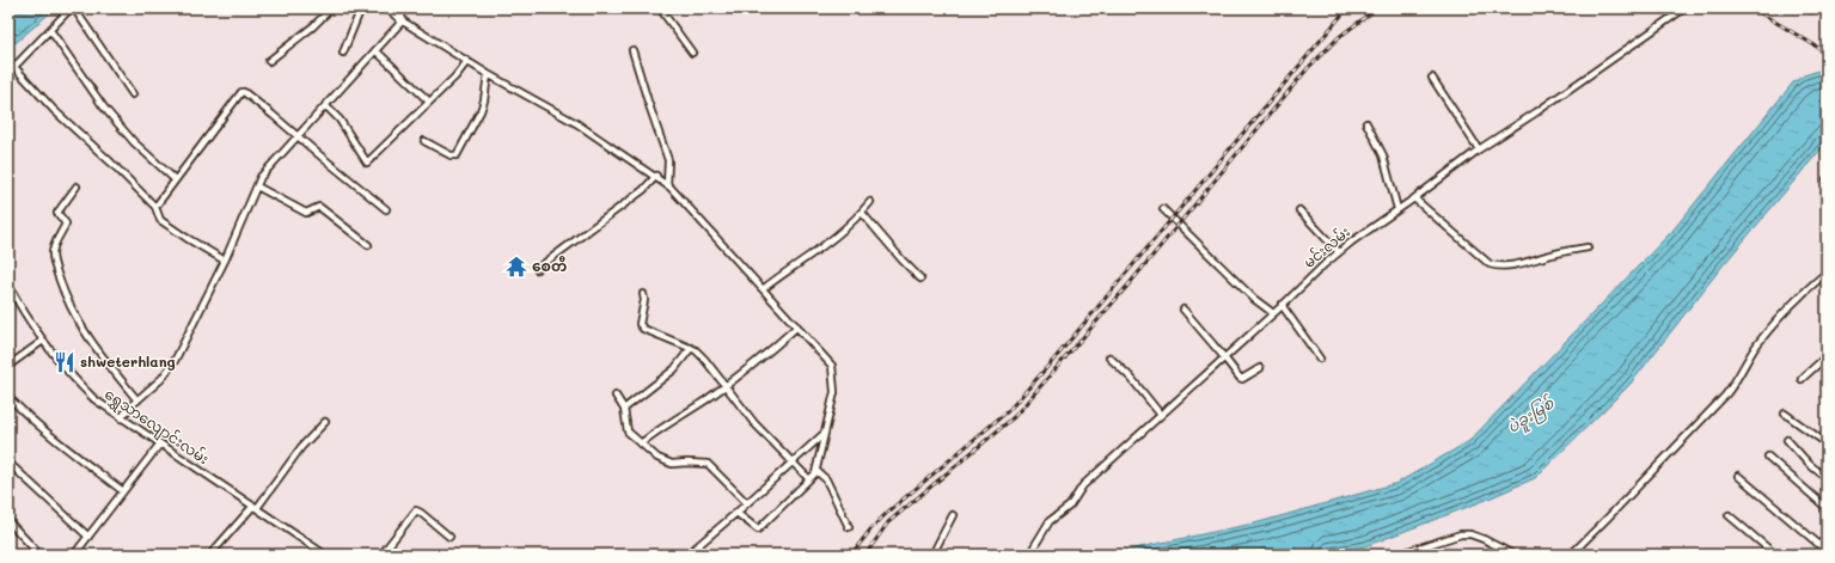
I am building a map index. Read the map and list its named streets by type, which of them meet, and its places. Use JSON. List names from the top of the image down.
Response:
{
  "streets": {
    "street": ["မင်းလမ်း", "ရွှေသာလျောင်းလမ်း"]
  },
  "water": ["ပဲခူးမြစ်"],
  "places": {
    "temple": ["စေတီ"],
    "restaurant": ["shweterhlang"]
  }
}
